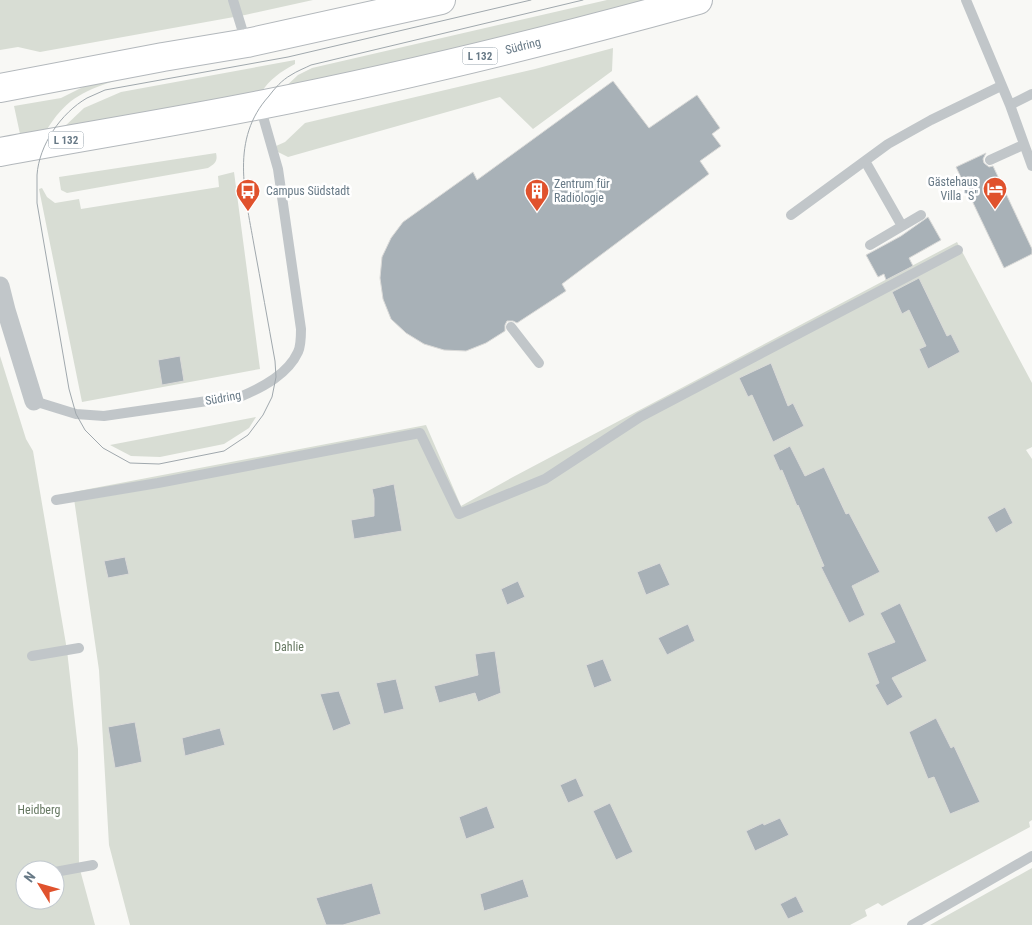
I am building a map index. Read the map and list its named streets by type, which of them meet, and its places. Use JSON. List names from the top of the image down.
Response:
{
  "streets": {
    "main road": ["Südring", "L 132"]
  },
  "parks": ["Dahlie", "Heidberg"],
  "places": {
    "hotel": ["Gästehaus Villa \"S\""],
    "bus stop": ["Campus Südstadt"],
    "building": ["Zentrum für Radiologie"]
  },
  "north": "top left"
}
